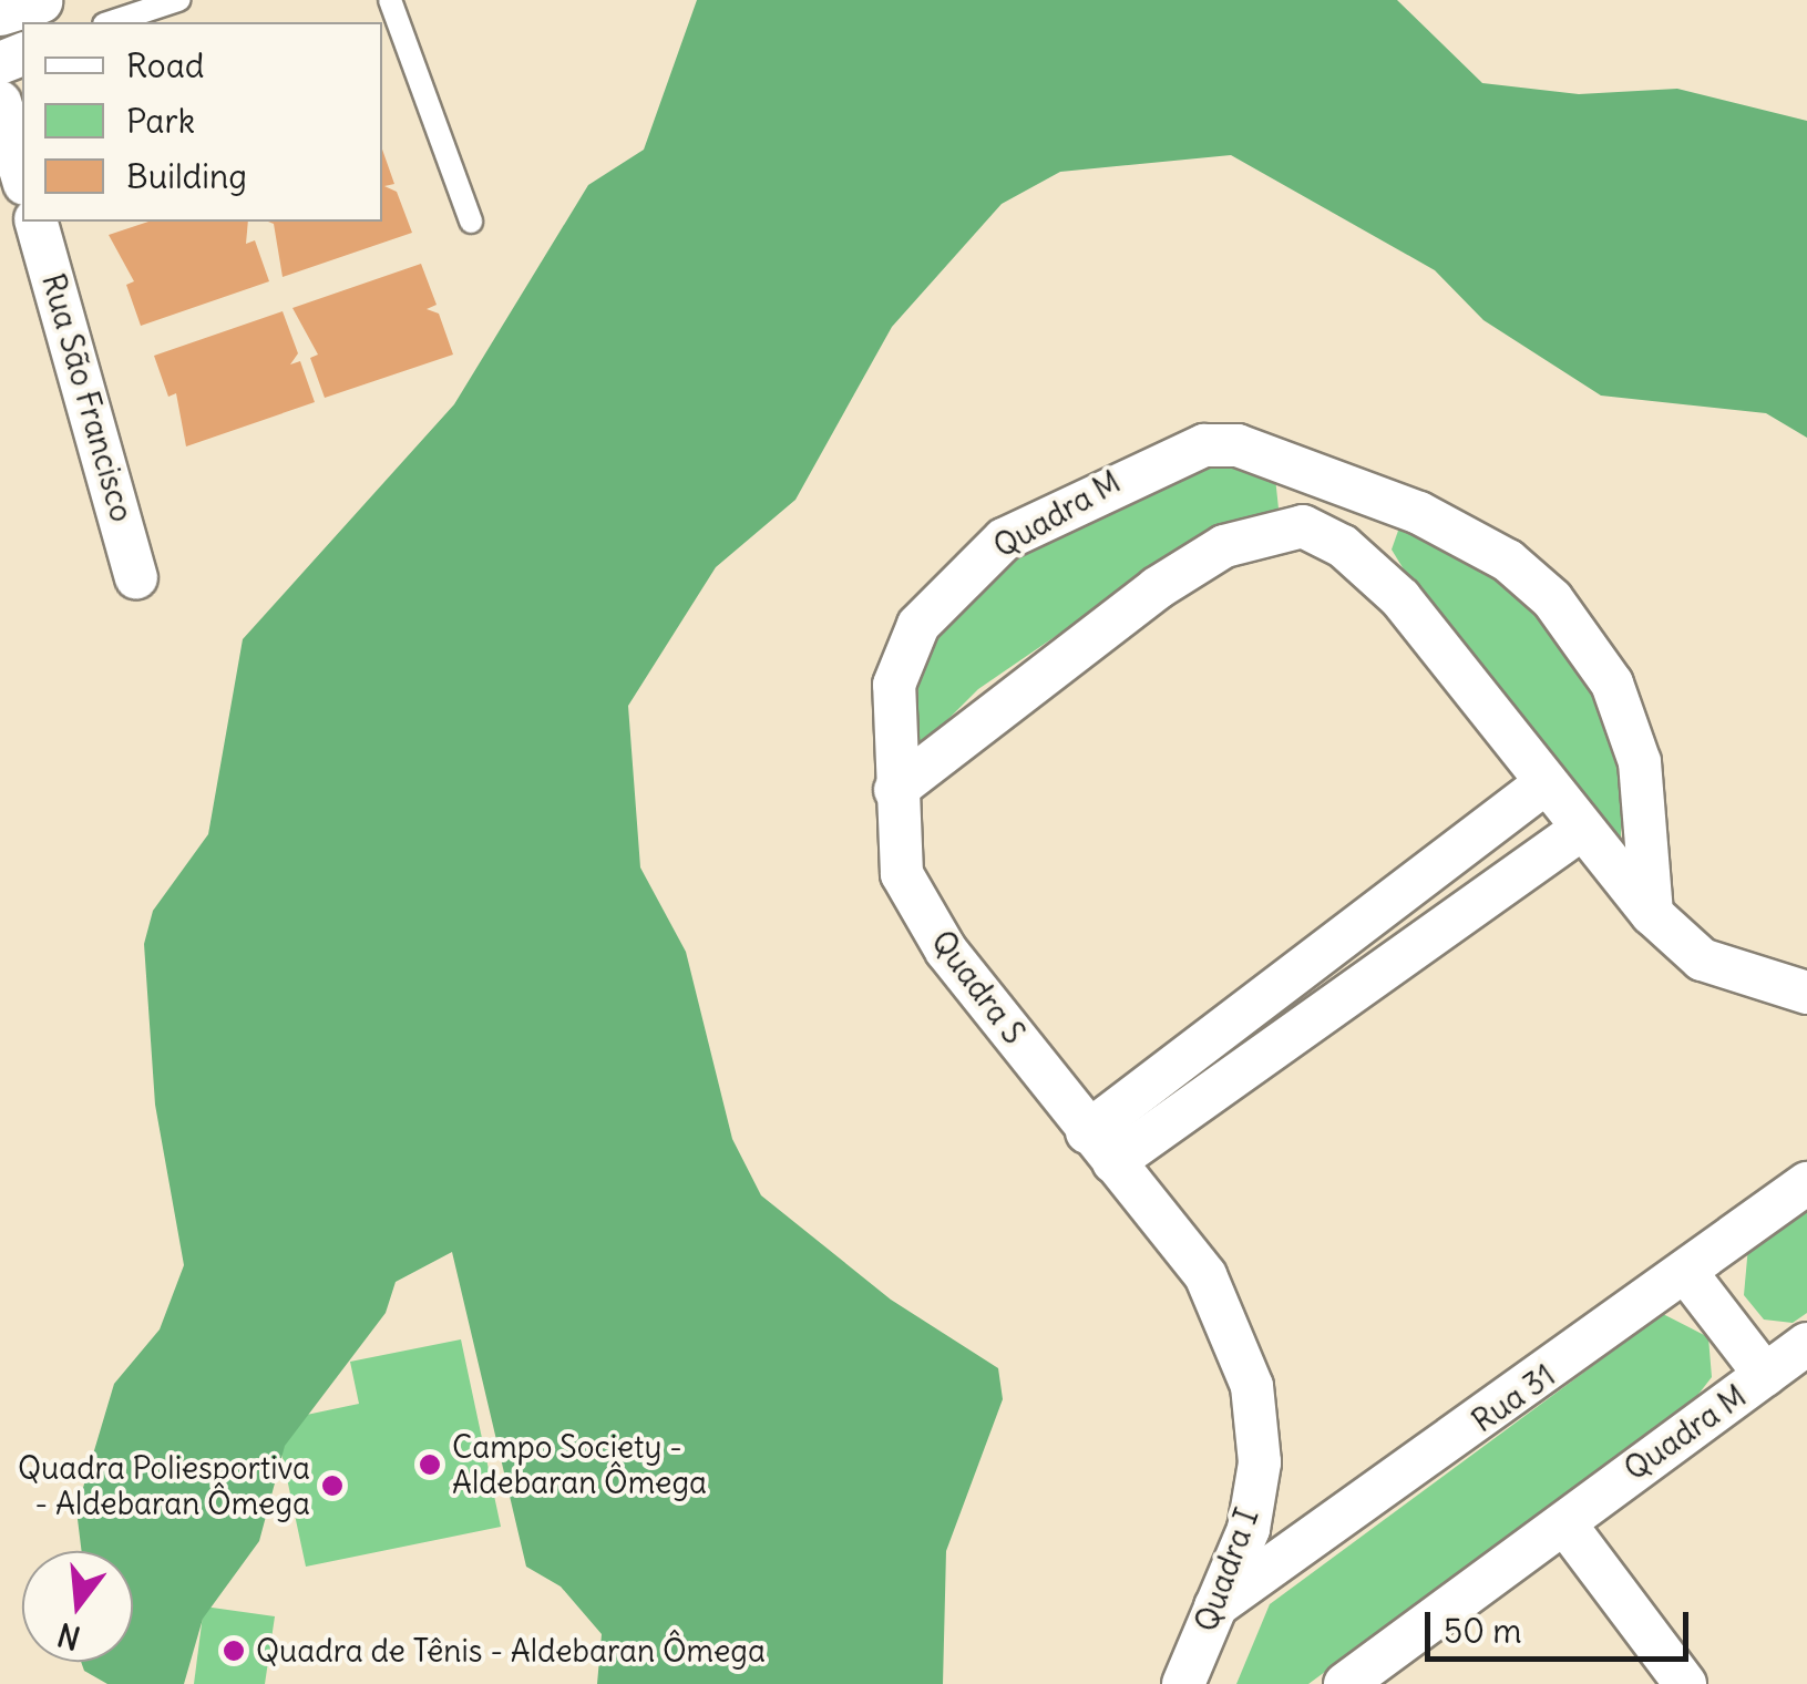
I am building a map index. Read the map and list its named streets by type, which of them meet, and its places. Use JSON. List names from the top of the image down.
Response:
{
  "streets": {
    "street": [
      "Rua São Francisco",
      "Quadra M",
      "Quadra S",
      "Rua 31",
      "Quadra I"
    ]
  },
  "crossings": [
    ["Quadra M", "Quadra S"],
    ["Quadra S", "Quadra I"],
    ["Rua 31", "Quadra I"]
  ],
  "places": ["Campo Society - Aldebaran Ômega", "Quadra Poliesportiva - Aldebaran Ômega", "Quadra de Tênis - Aldebaran Ômega"],
  "legend": ["Road", "Park", "Building"],
  "scale_bar": "50 m",
  "north": "bottom"
}
